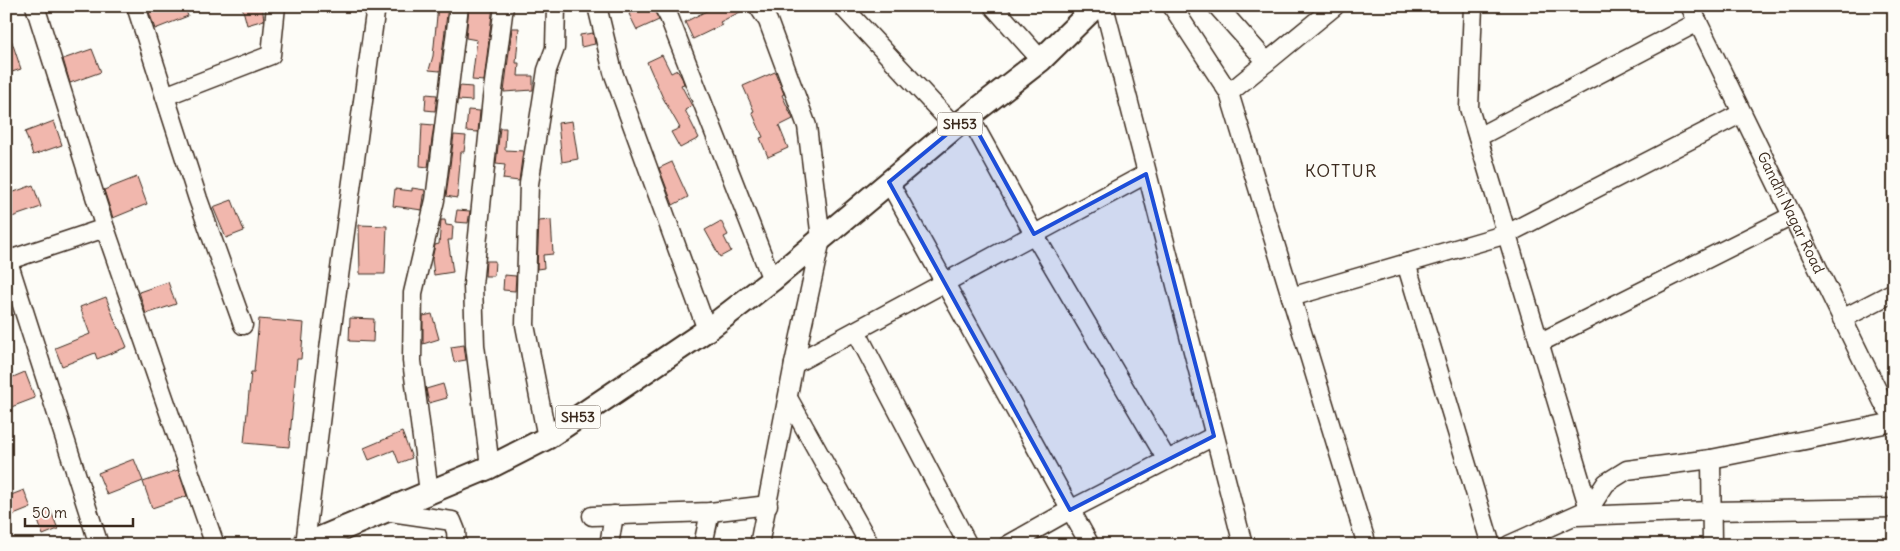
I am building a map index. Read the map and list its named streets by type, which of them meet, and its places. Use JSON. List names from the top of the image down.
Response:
{
  "streets": {
    "main road": ["SH53"],
    "street": ["Gandhi Nagar Road"]
  },
  "districts": ["KOTTUR"],
  "scale_bar": "50 m"
}
